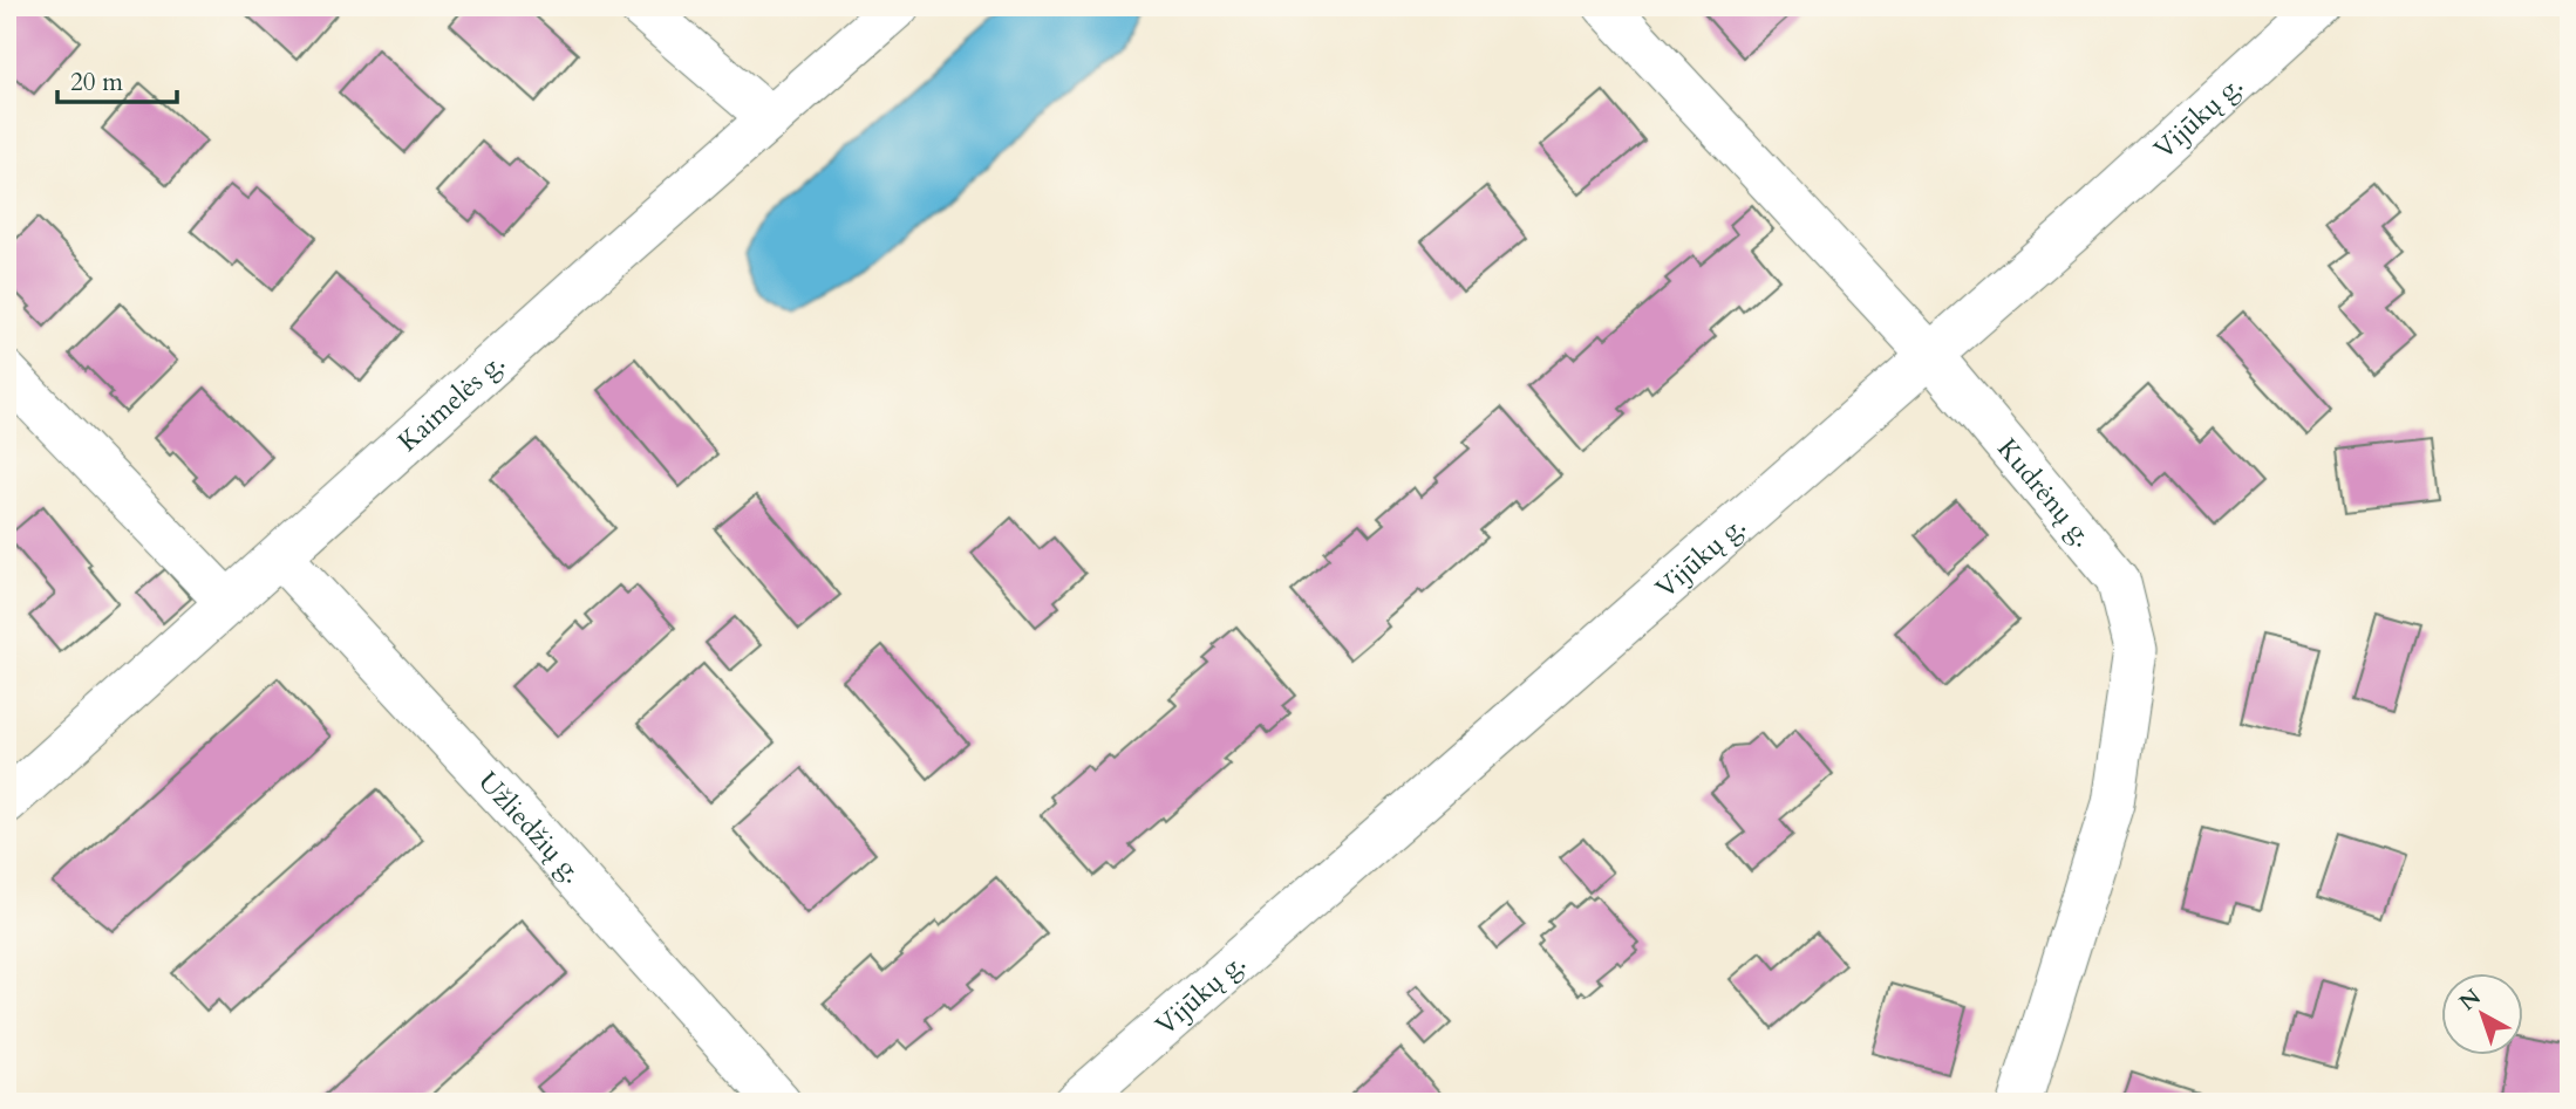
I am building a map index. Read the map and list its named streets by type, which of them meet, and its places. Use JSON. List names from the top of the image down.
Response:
{
  "streets": {
    "street": [
      "Vijūkų g.",
      "Kaimelės g.",
      "Kudrėnų g.",
      "Užliedžių g."
    ]
  },
  "crossings": [
    ["Vijūkų g.", "Kudrėnų g."],
    ["Kaimelės g.", "Užliedžių g."]
  ],
  "scale_bar": "20 m",
  "north": "top left"
}
